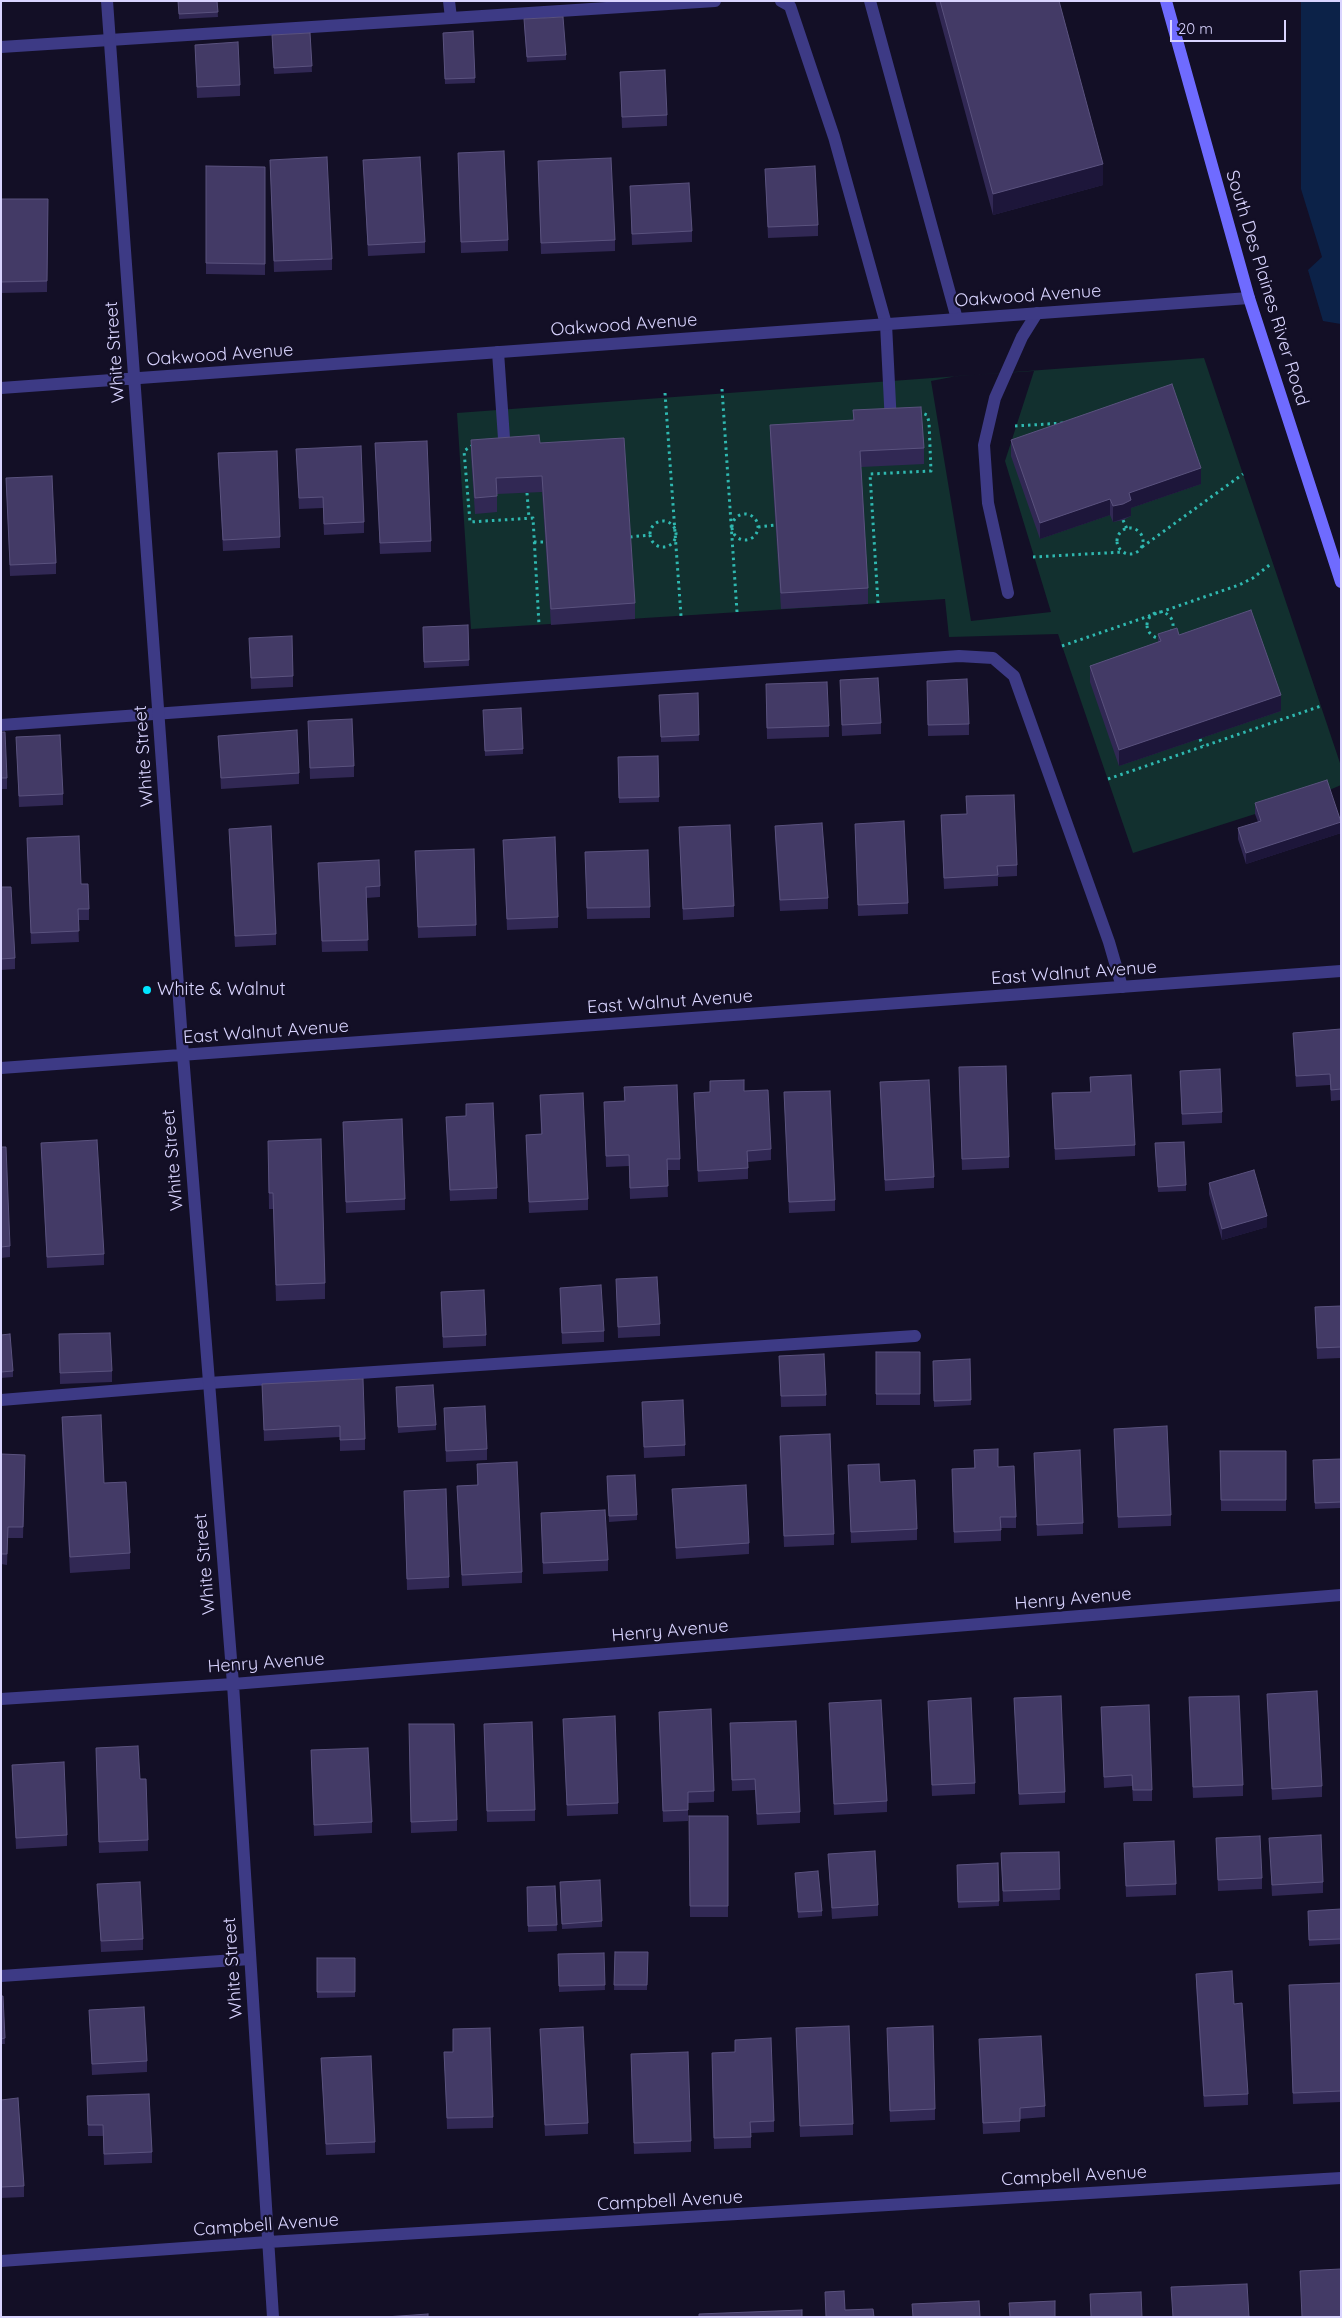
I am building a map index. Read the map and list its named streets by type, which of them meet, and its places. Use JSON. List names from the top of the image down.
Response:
{
  "streets": {
    "main road": ["South Des Plaines River Road"],
    "street": [
      "Oakwood Avenue",
      "White Street",
      "East Walnut Avenue",
      "Henry Avenue",
      "Campbell Avenue"
    ]
  },
  "crossings": [
    ["South Des Plaines River Road", "Oakwood Avenue"],
    ["Oakwood Avenue", "White Street"],
    ["White Street", "East Walnut Avenue"],
    ["White Street", "Henry Avenue"],
    ["White Street", "Campbell Avenue"]
  ],
  "places": ["White & Walnut"],
  "scale_bar": "20 m"
}
